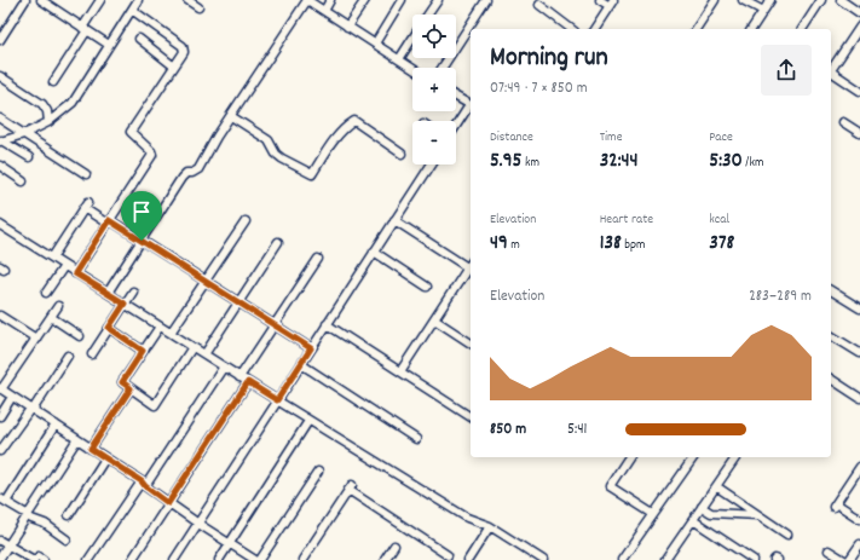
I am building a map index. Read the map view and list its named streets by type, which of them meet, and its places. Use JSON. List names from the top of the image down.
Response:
{
  "page": {
    "map_buttons": ["+", "−"],
    "heading": ["Morning run", "07:49 · 7 × 850 m"],
    "stats": [
      ["Distance", "5.95 km"],
      ["Time", "32:44"],
      ["Pace", "5:30 /km"],
      ["Elevation", "49 m"],
      ["Heart rate", "138 bpm"],
      ["kcal", "378"]
    ],
    "chart": ["Elevation", "283–289 m"],
    "list": [
      {
        "name": "850 m",
        "note": "5:41"
      }
    ]
  }
}
